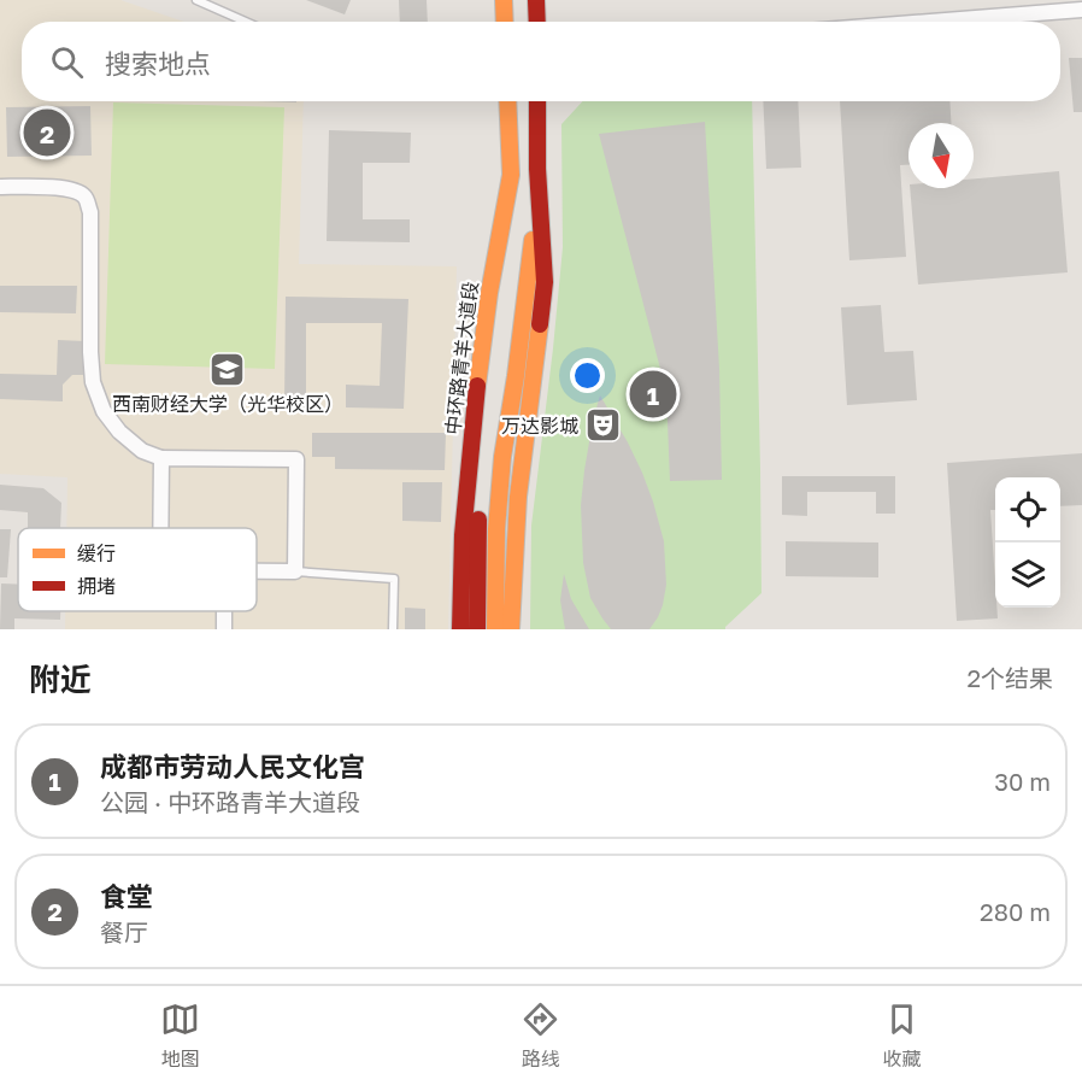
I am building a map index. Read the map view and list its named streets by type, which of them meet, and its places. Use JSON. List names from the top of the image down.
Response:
{
  "streets": {
    "main road": ["中环路青羊大道段"]
  },
  "places": {
    "school or university": ["西南财经大学（光华校区）"],
    "theatre": ["万达影城"]
  },
  "legend": ["缓行", "拥堵"],
  "north": "bottom",
  "page": {
    "search": "搜索地点",
    "pins": ["2", "1"],
    "heading": ["附近", "2个结果"],
    "list": [
      {
        "mark": "1",
        "name": "成都市劳动人民文化宫",
        "note": "公园 · 中环路青羊大道段",
        "value": "30 m"
      },
      {
        "mark": "2",
        "name": "食堂",
        "note": "餐厅",
        "value": "280 m"
      }
    ],
    "nav": ["地图", "路线", "收藏"]
  }
}
